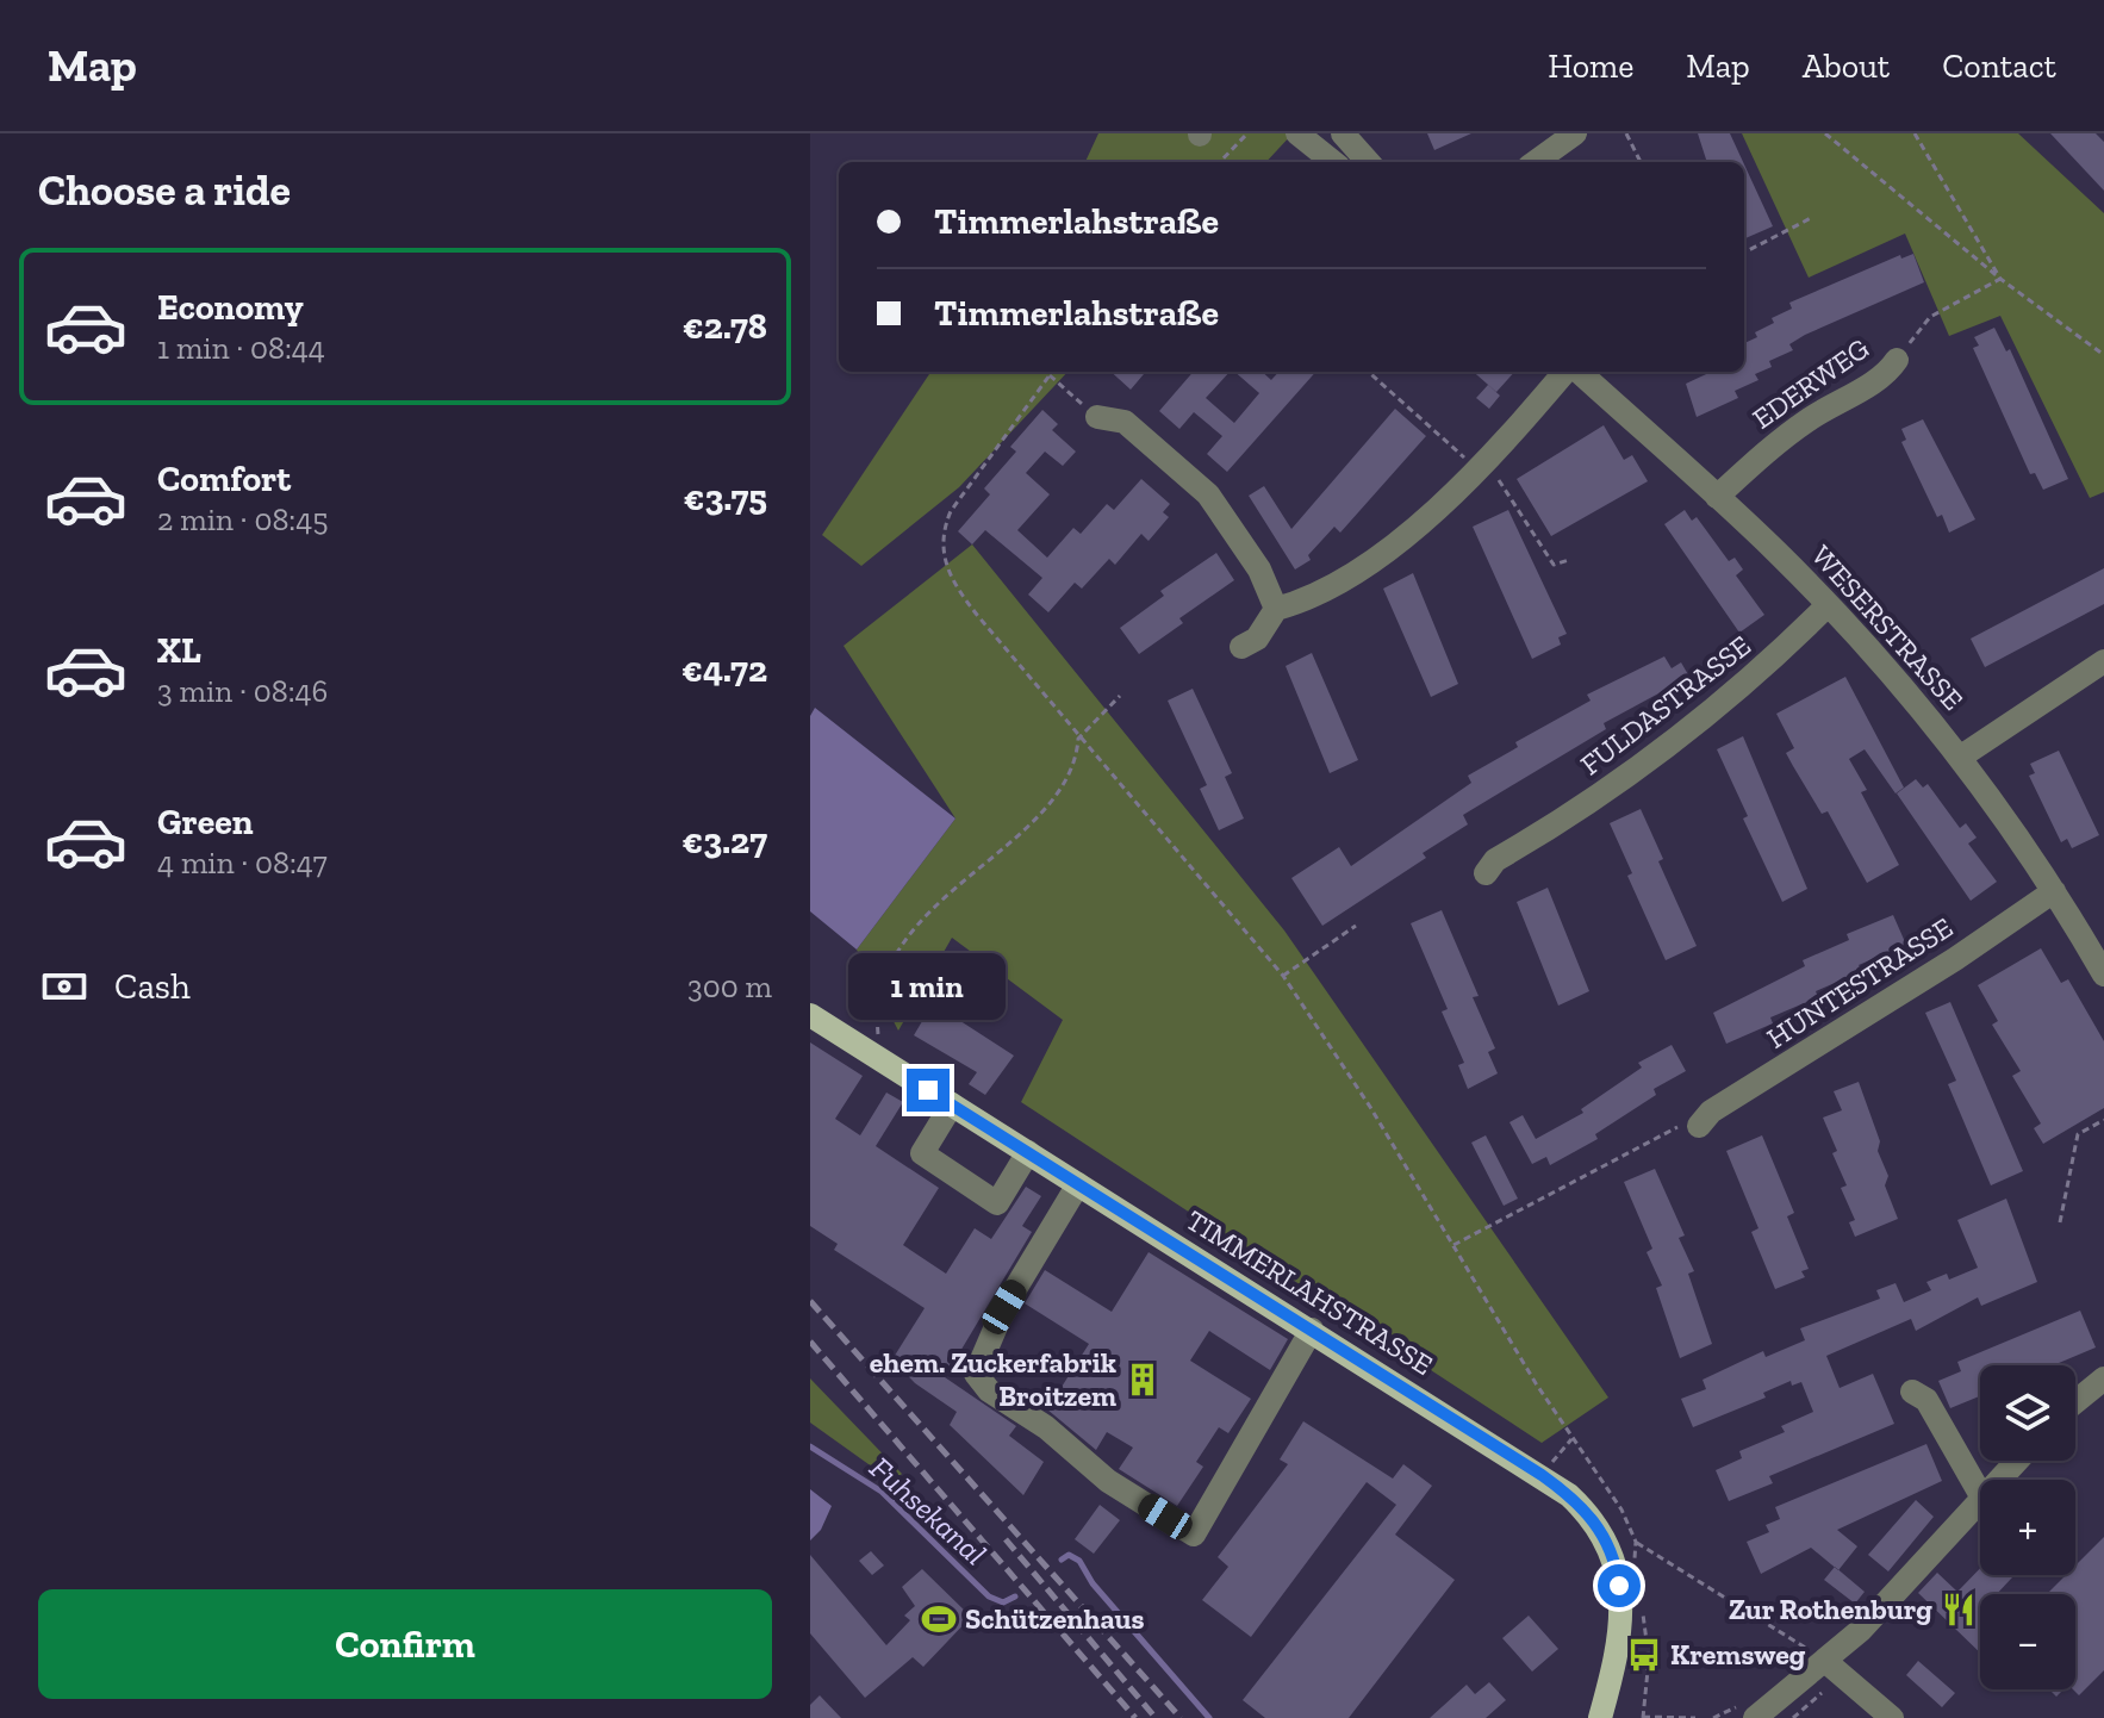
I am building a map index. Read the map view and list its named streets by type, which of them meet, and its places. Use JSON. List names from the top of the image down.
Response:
{
  "streets": {
    "main road": ["TIMMERLAHSTRASSE"],
    "street": [
      "EDERWEG",
      "WESERSTRASSE",
      "FULDASTRASSE",
      "HUNTESTRASSE"
    ]
  },
  "crossings": [
    ["EDERWEG", "WESERSTRASSE"],
    ["WESERSTRASSE", "FULDASTRASSE"],
    ["WESERSTRASSE", "HUNTESTRASSE"]
  ],
  "water": ["Fuhsekanal"],
  "places": {
    "building": ["ehem. Zuckerfabrik Broitzem"],
    "restaurant": ["Zur Rothenburg"],
    "sports": ["Schützenhaus"],
    "bus stop": ["Kremsweg"]
  },
  "page": {
    "header": "Map",
    "nav": [
      "Home",
      "Map",
      "About",
      "Contact"
    ],
    "heading": "Choose a ride",
    "banner": ["Timmerlahstraße", "Timmerlahstraße"],
    "list": [
      {
        "name": "Economy",
        "note": "1 min · 08:44",
        "value": "€2.78"
      },
      {
        "name": "Comfort",
        "note": "2 min · 08:45",
        "value": "€3.75"
      },
      {
        "name": "XL",
        "note": "3 min · 08:46",
        "value": "€4.72"
      },
      {
        "name": "Green",
        "note": "4 min · 08:47",
        "value": "€3.27"
      }
    ],
    "pay": ["Cash", "300 m"],
    "bubble": "1 min",
    "map_buttons": ["+", "−"],
    "buttons": "Confirm"
  }
}
